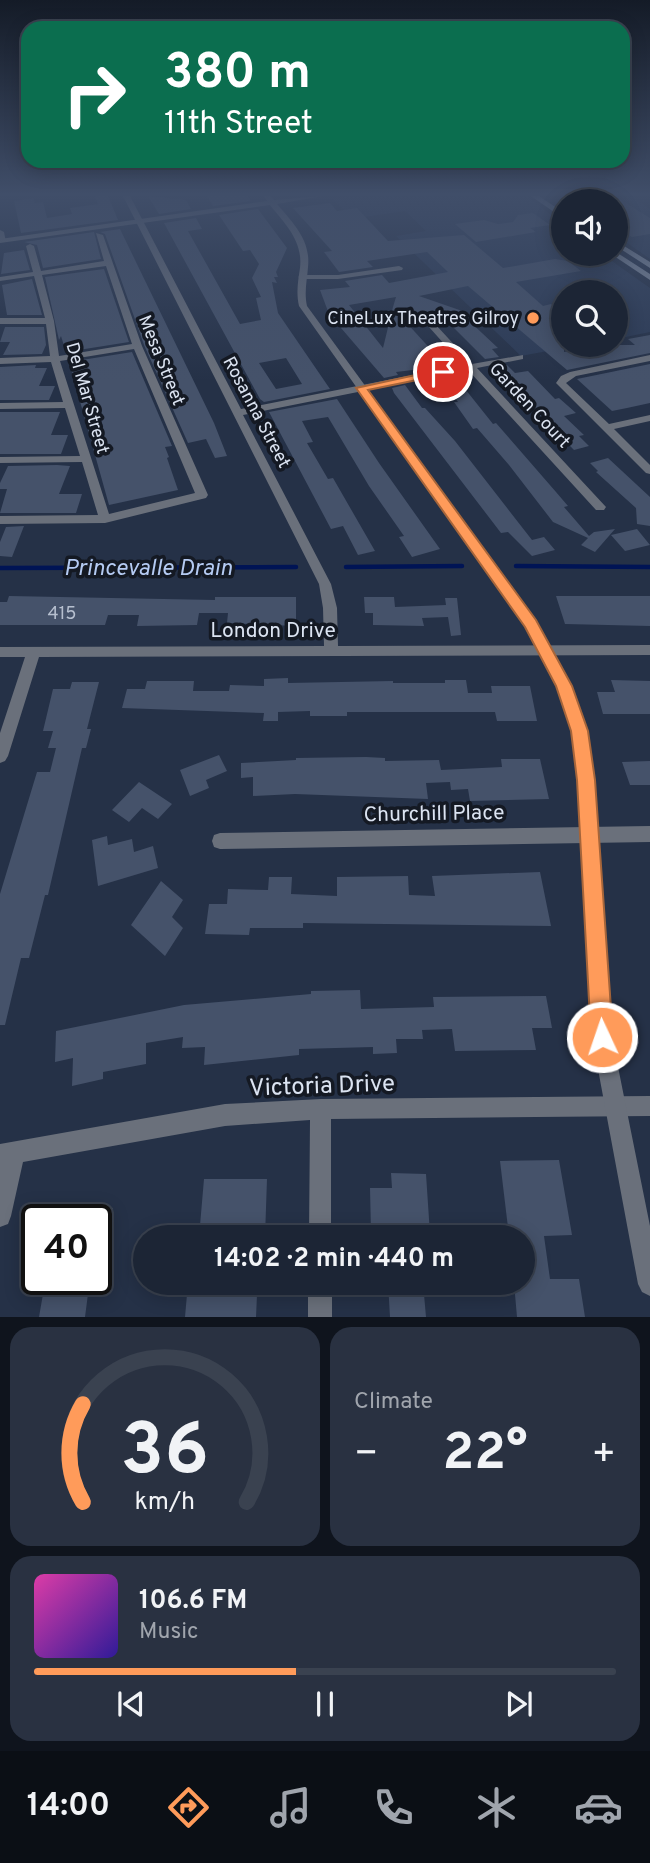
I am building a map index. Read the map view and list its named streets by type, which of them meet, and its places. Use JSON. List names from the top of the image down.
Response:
{
  "streets": {
    "street": [
      "Mesa Street",
      "Del Mar Street",
      "Garden Court",
      "Rosanna Street",
      "London Drive",
      "Churchill Place",
      "Victoria Drive"
    ]
  },
  "crossings": [
    ["Mesa Street", "Del Mar Street"],
    ["Rosanna Street", "London Drive"]
  ],
  "water": ["Princevalle Drain"],
  "places": ["CineLux Theatres Gilroy"],
  "house_numbers": ["415"],
  "page": {
    "turn": ["380 m", "11th Street"],
    "limit": "40",
    "trip": "14:02 · 2 min · 440 m",
    "tile": "Climate",
    "heat": ["−", "22°", "+"],
    "song": ["106.6 FM", "Music"],
    "tabs": "14:00",
    "gauge": ["36", "km/h"]
  }
}
